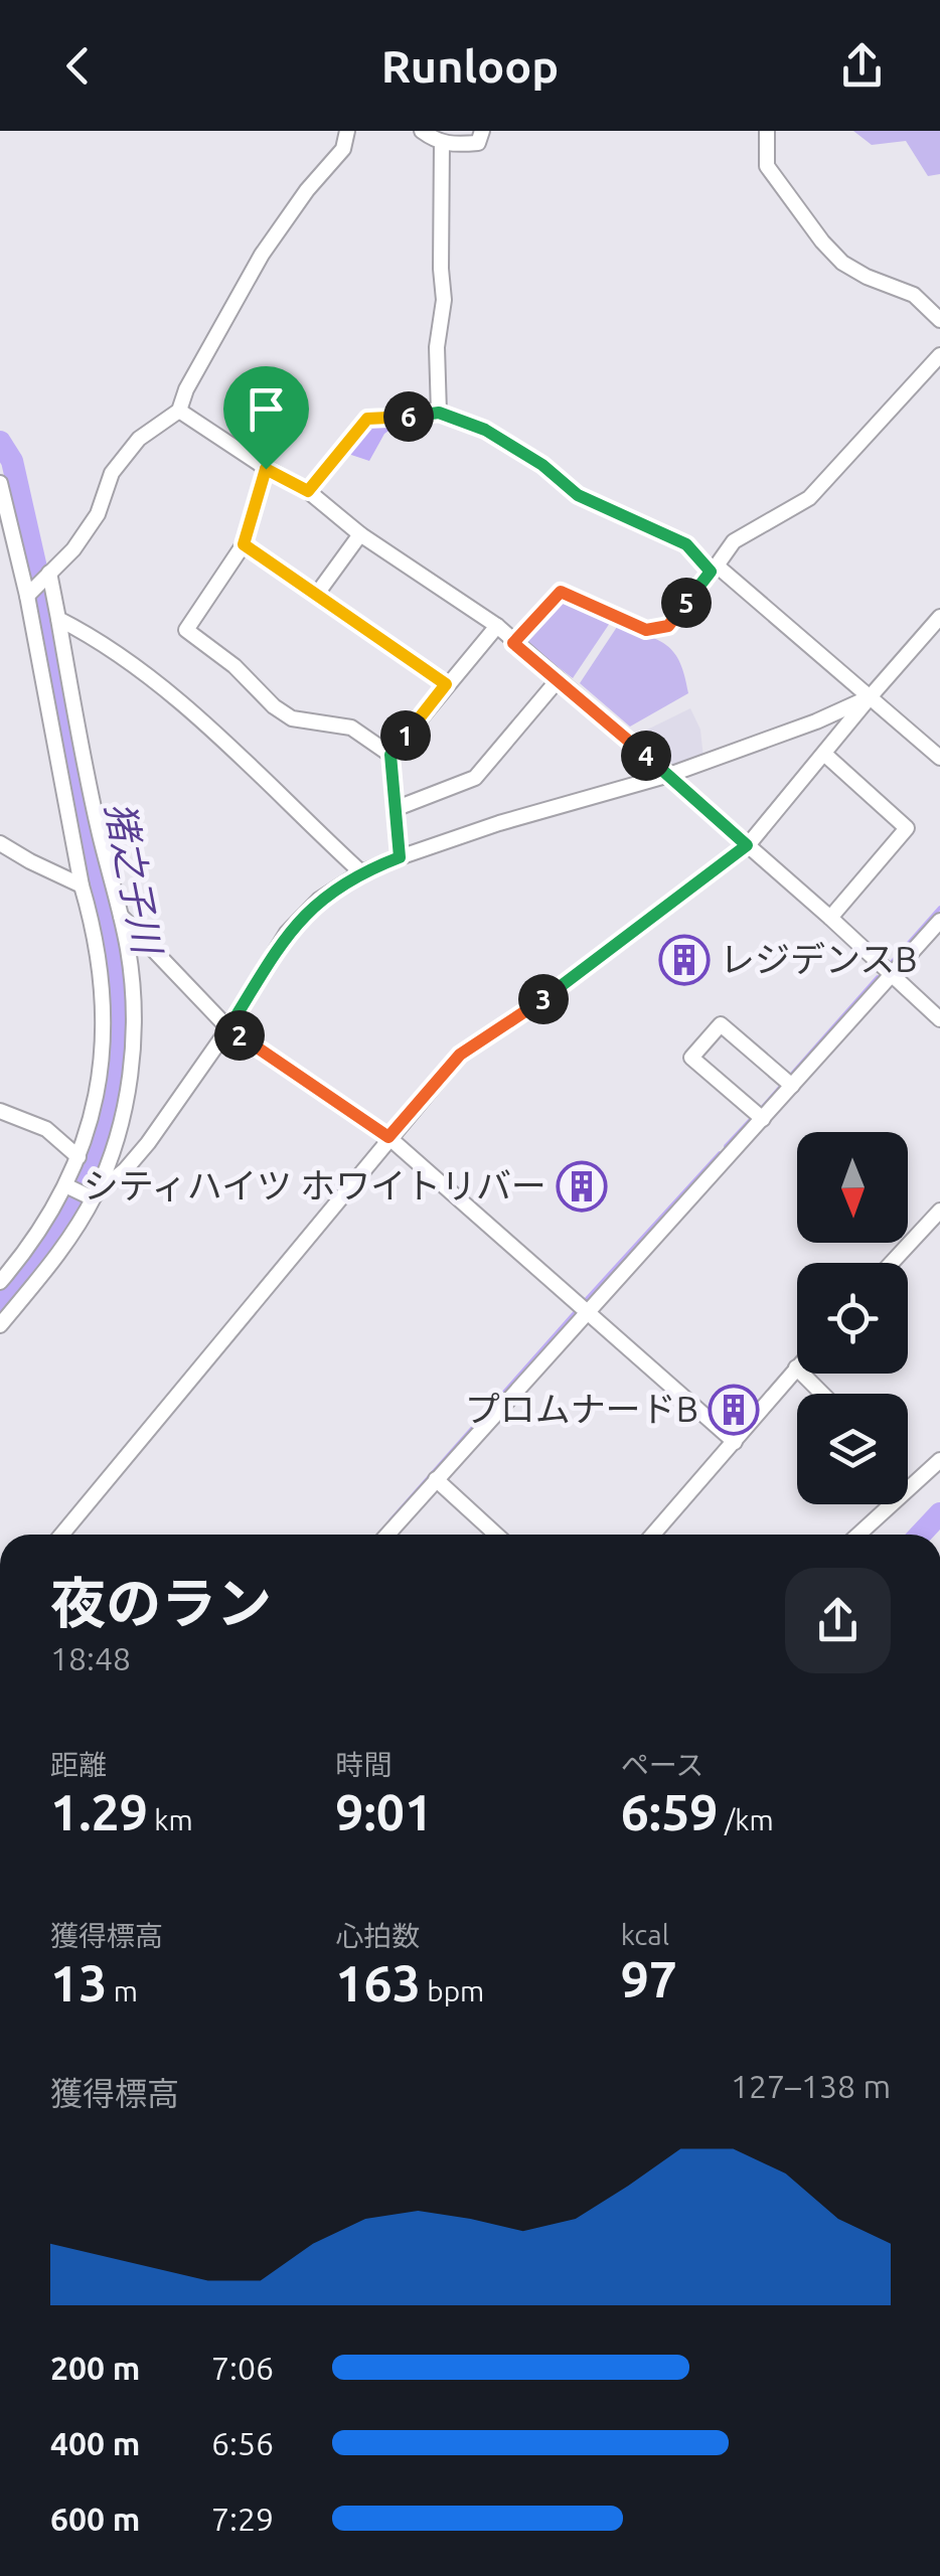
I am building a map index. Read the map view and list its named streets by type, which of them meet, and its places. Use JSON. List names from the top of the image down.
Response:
{
  "water": ["猪之子川"],
  "places": {
    "building": ["レジデンスB", "シティハイツ ホワイトリバー", "プロムナードB"]
  },
  "north": "bottom",
  "page": {
    "header": "Runloop",
    "pins": [
      "6",
      "5",
      "1",
      "4",
      "3",
      "2"
    ],
    "heading": ["夜のラン", "18:48"],
    "stats": [
      ["距離", "1.29 km"],
      ["時間", "9:01"],
      ["ペース", "6:59 /km"],
      ["獲得標高", "13 m"],
      ["心拍数", "163 bpm"],
      ["kcal", "97"]
    ],
    "chart": ["獲得標高", "127–138 m"],
    "list": [
      {
        "name": "200 m",
        "note": "7:06"
      },
      {
        "name": "400 m",
        "note": "6:56"
      },
      {
        "name": "600 m",
        "note": "7:29"
      }
    ]
  }
}
